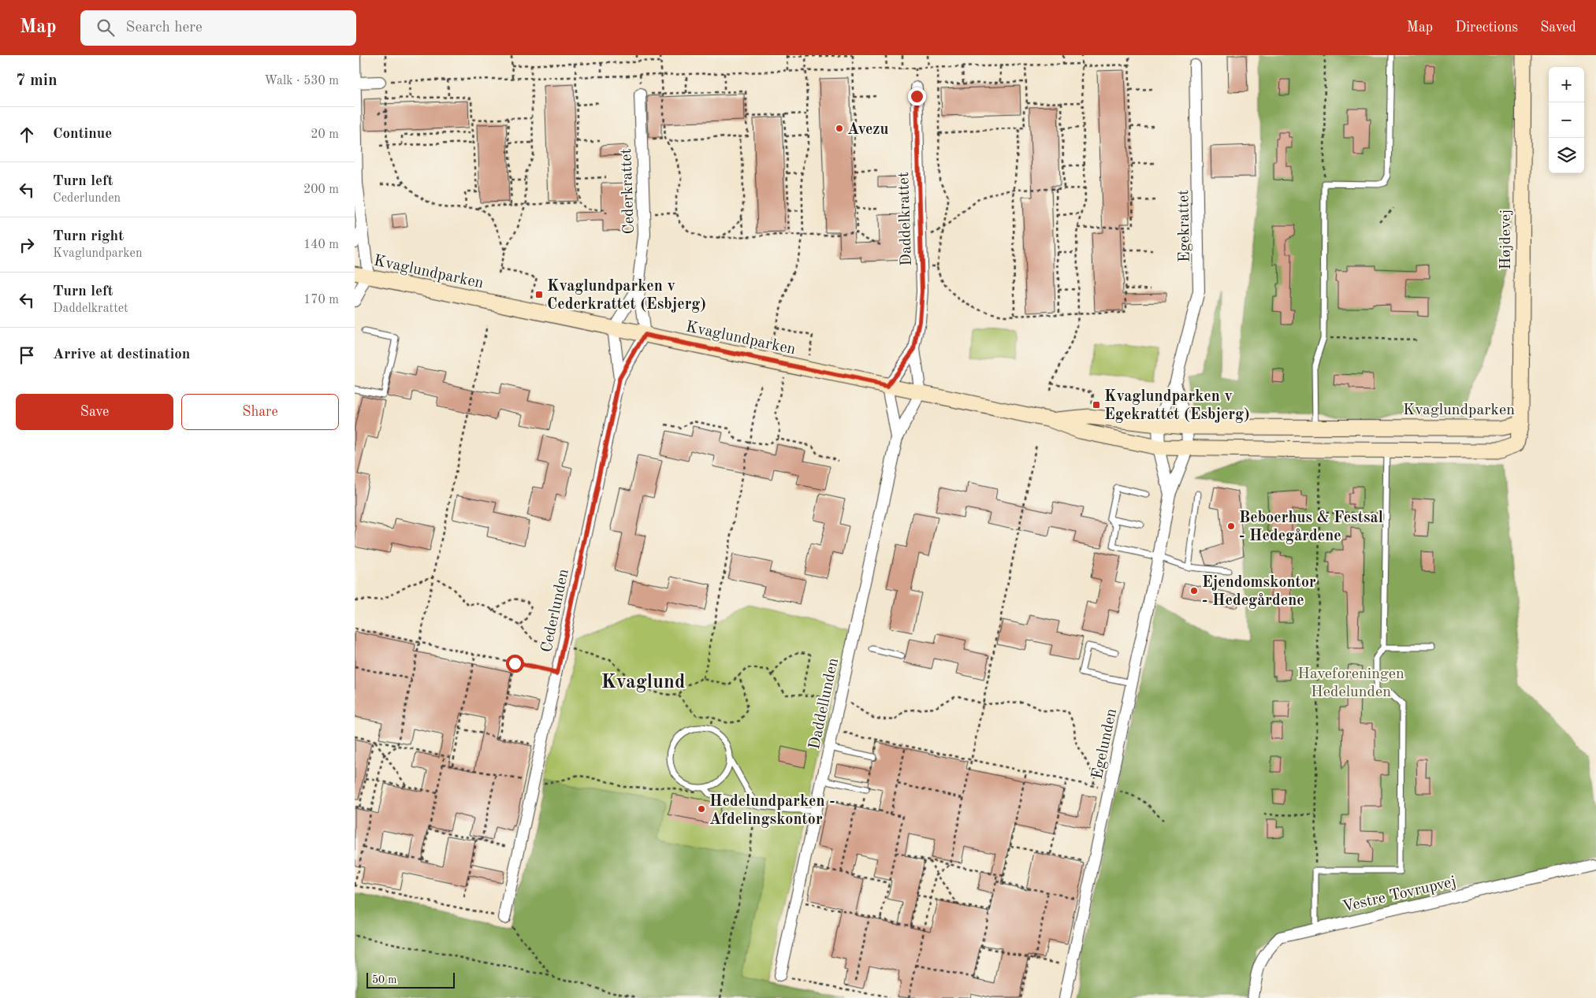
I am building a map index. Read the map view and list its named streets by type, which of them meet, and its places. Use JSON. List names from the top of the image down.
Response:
{
  "streets": {
    "street": [
      "Cederkrattet",
      "Daddelkrattet",
      "Egekrattet",
      "Højdevej",
      "Kvaglundparken",
      "Cederlunden",
      "Daddellunden",
      "Egelunden",
      "Vestre Tovrupvej"
    ]
  },
  "crossings": [
    ["Cederkrattet", "Kvaglundparken"],
    ["Cederkrattet", "Cederlunden"],
    ["Daddelkrattet", "Kvaglundparken"],
    ["Daddelkrattet", "Daddellunden"],
    ["Egekrattet", "Kvaglundparken"],
    ["Egekrattet", "Egelunden"],
    ["Højdevej", "Kvaglundparken"],
    ["Kvaglundparken", "Cederlunden"],
    ["Kvaglundparken", "Daddellunden"],
    ["Kvaglundparken", "Egelunden"]
  ],
  "districts": ["Kvaglund"],
  "parks": ["Haveforeningen Hedelunden"],
  "places": {
    "other": [
      "Avezu",
      "Beboerhus & Festsal - Hedegårdene",
      "Ejendomskontor - Hedegårdene",
      "Hedelundparken - Afdelingskontor"
    ],
    "transit": ["Kvaglundparken v Cederkrattet (Esbjerg)", "Kvaglundparken v Egekrattet (Esbjerg)"]
  },
  "scale_bar": "50 m",
  "page": {
    "header": "Map",
    "search": "Search here",
    "nav": ["Map", "Directions", "Saved"],
    "heading": ["7 min", "Walk · 530 m"],
    "map_buttons": ["+", "−"],
    "list": [
      ["Continue", "20 m"],
      ["Turn left", "Cederlunden", "200 m"],
      ["Turn right", "Kvaglundparken", "140 m"],
      ["Turn left", "Daddelkrattet", "170 m"],
      "Arrive at destination"
    ],
    "buttons": ["Save", "Share"],
    "scale": "50 m"
  }
}
